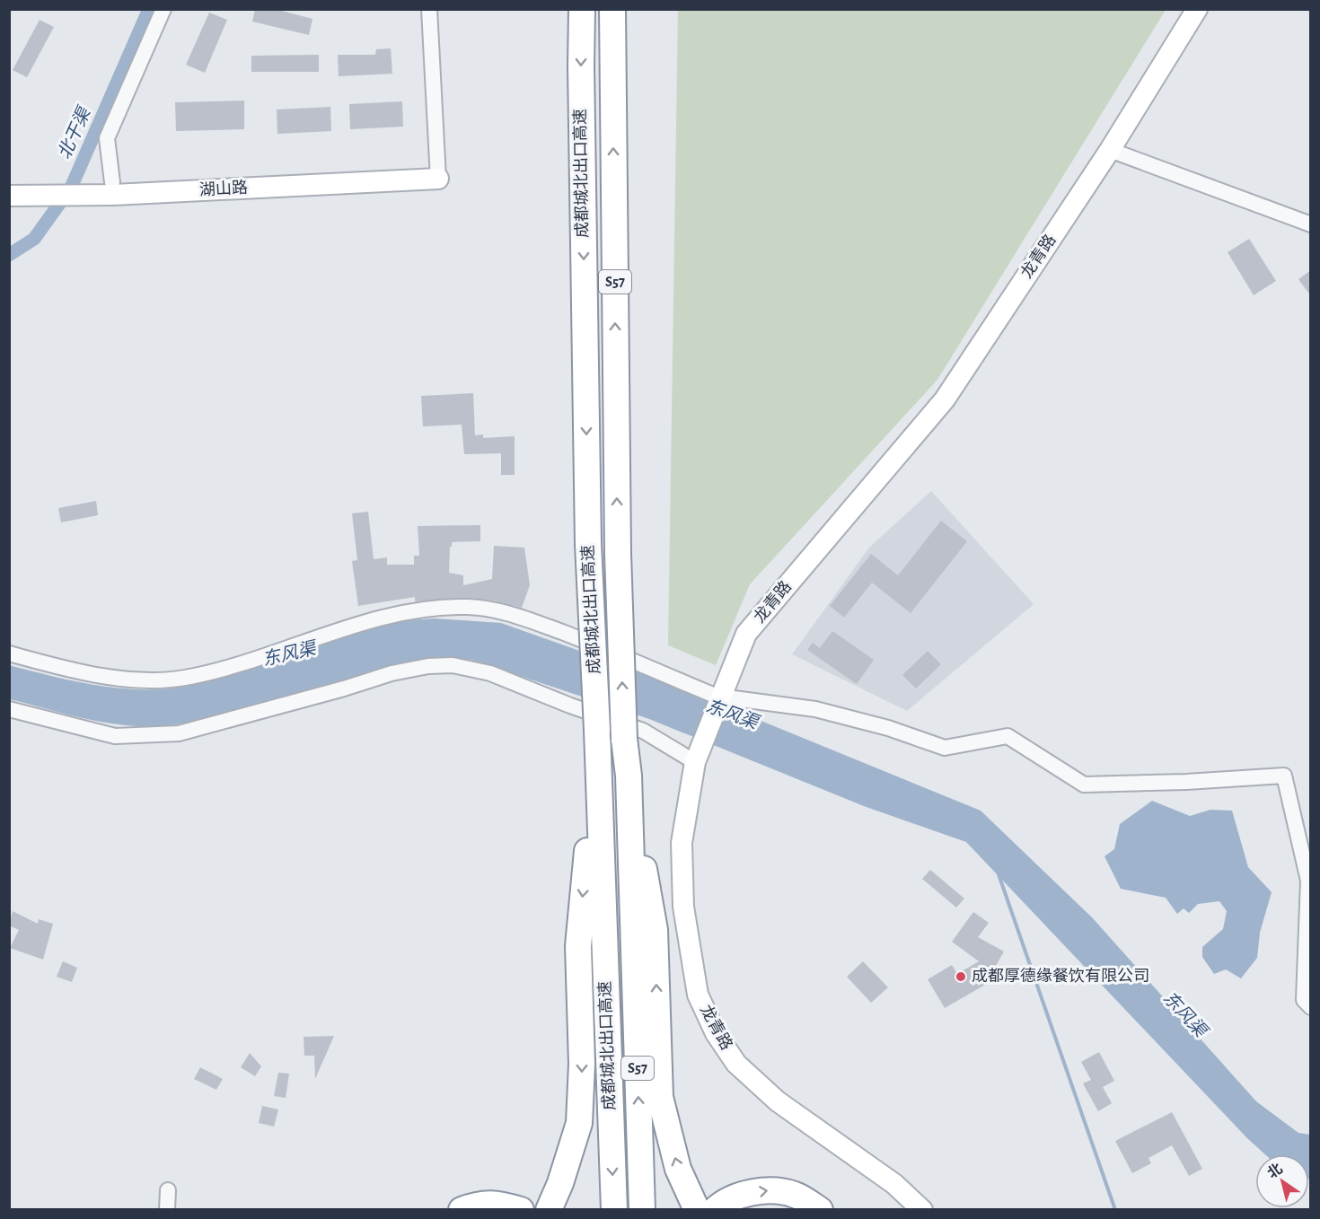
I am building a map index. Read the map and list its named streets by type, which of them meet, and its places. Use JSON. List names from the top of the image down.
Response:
{
  "streets": {
    "highway": ["成都城北出口高速", "S57"],
    "street": ["湖山路", "龙青路"]
  },
  "water": ["北干渠", "东风渠"],
  "places": ["成都厚德缘餐饮有限公司"],
  "north": "top left"
}
